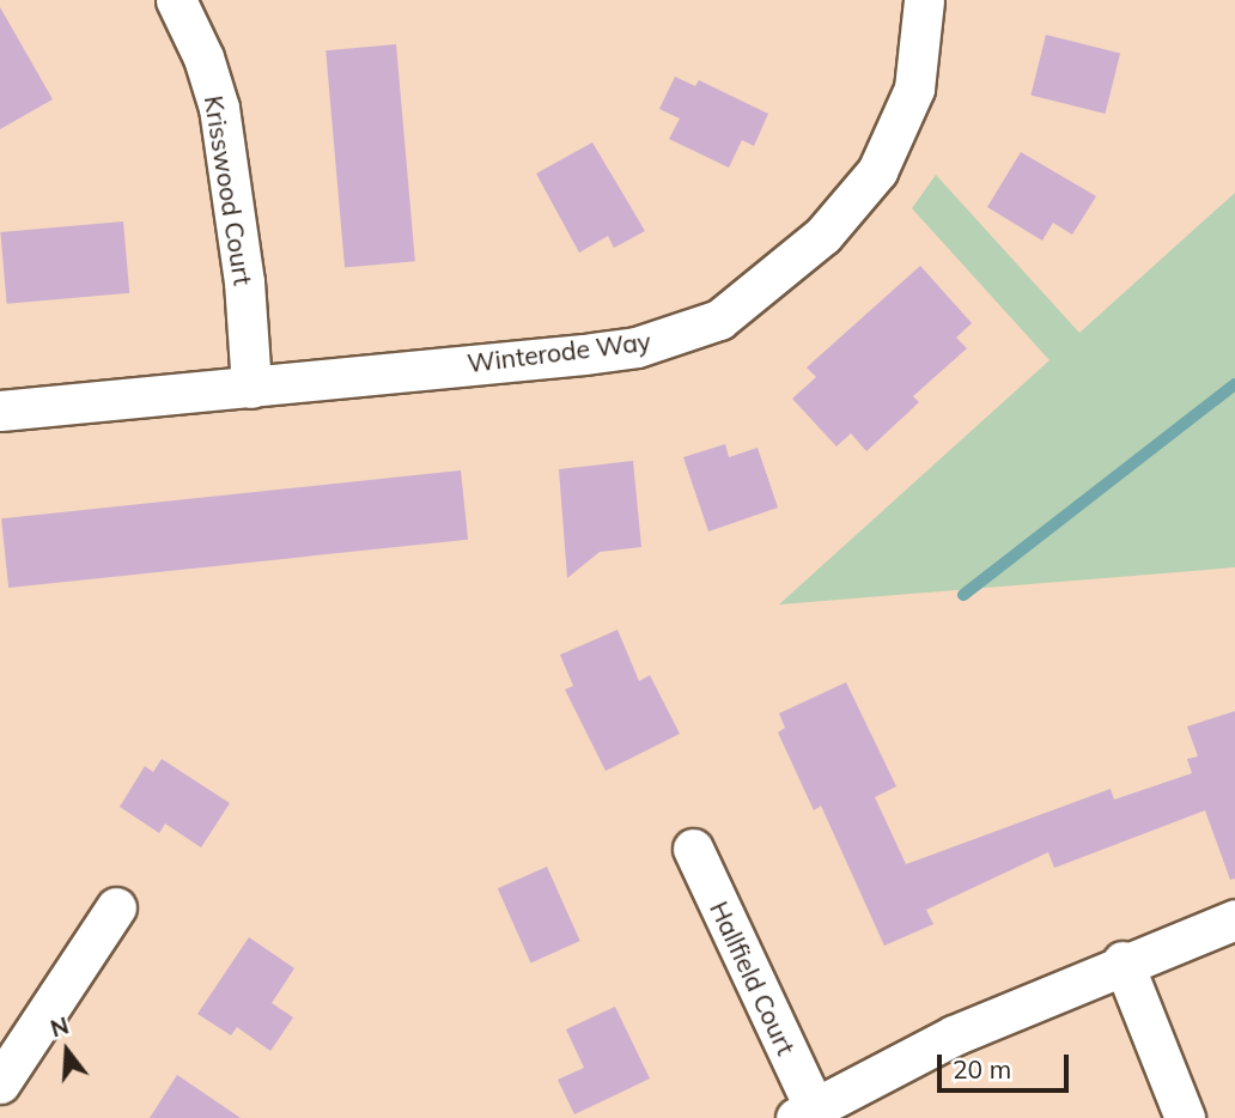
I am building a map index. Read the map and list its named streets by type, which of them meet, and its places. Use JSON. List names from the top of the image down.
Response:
{
  "streets": {
    "street": ["Krisswood Court", "Winterode Way", "Hallfield Court"]
  },
  "crossings": [
    ["Krisswood Court", "Winterode Way"]
  ],
  "scale_bar": "20 m",
  "north": "top"
}
